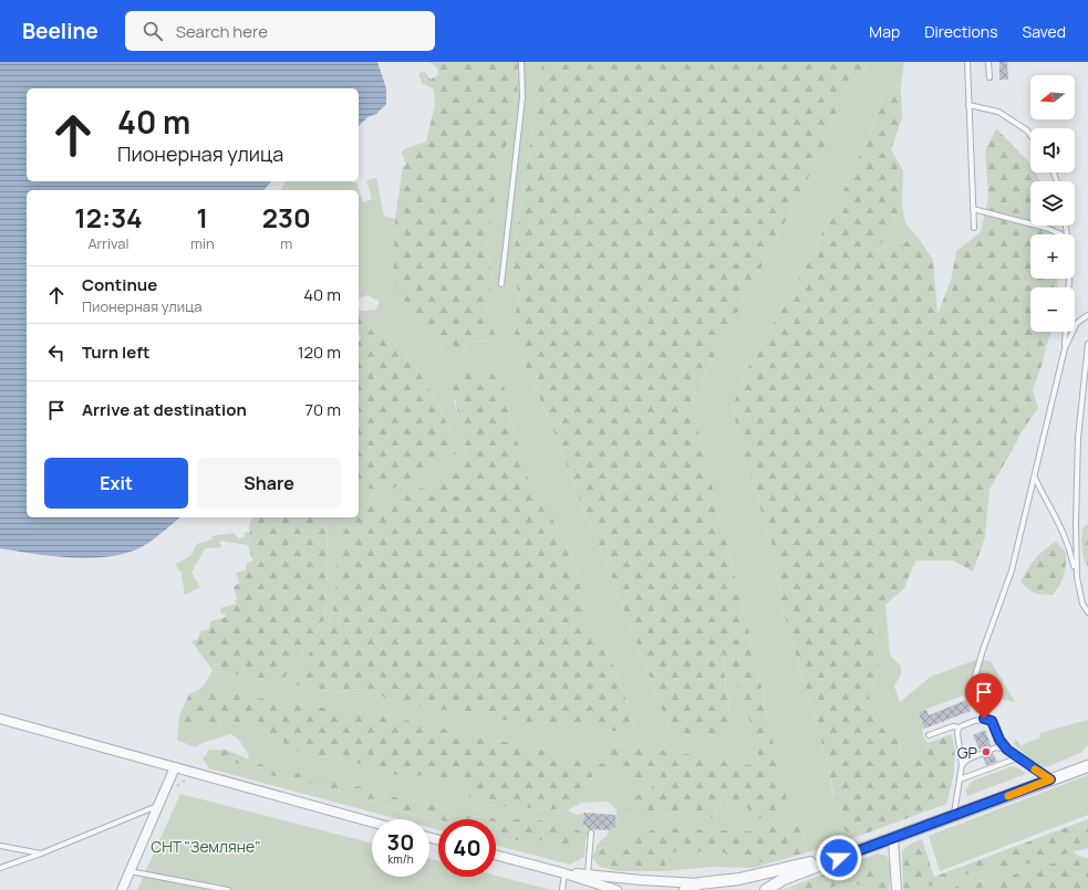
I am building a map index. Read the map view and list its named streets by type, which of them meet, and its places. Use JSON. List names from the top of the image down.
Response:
{
  "parks": ["СНТ \"Земляне\""],
  "places": ["GP"],
  "north": "left",
  "page": {
    "header": "Beeline",
    "search": "Search here",
    "nav": ["Map", "Directions", "Saved"],
    "map_buttons": ["+", "−"],
    "turn": ["40 m", "Пионерная улица"],
    "eta": [
      "12:34",
      "Arrival",
      "1",
      "min",
      "230",
      "m"
    ],
    "list": [
      {
        "name": "Continue",
        "note": "Пионерная улица",
        "value": "40 m"
      },
      {
        "name": "Turn left",
        "value": "120 m"
      },
      {
        "name": "Arrive at destination",
        "value": "70 m"
      }
    ],
    "buttons": ["Exit", "Share"],
    "speed": "30 km/h",
    "limit": "40"
  }
}
